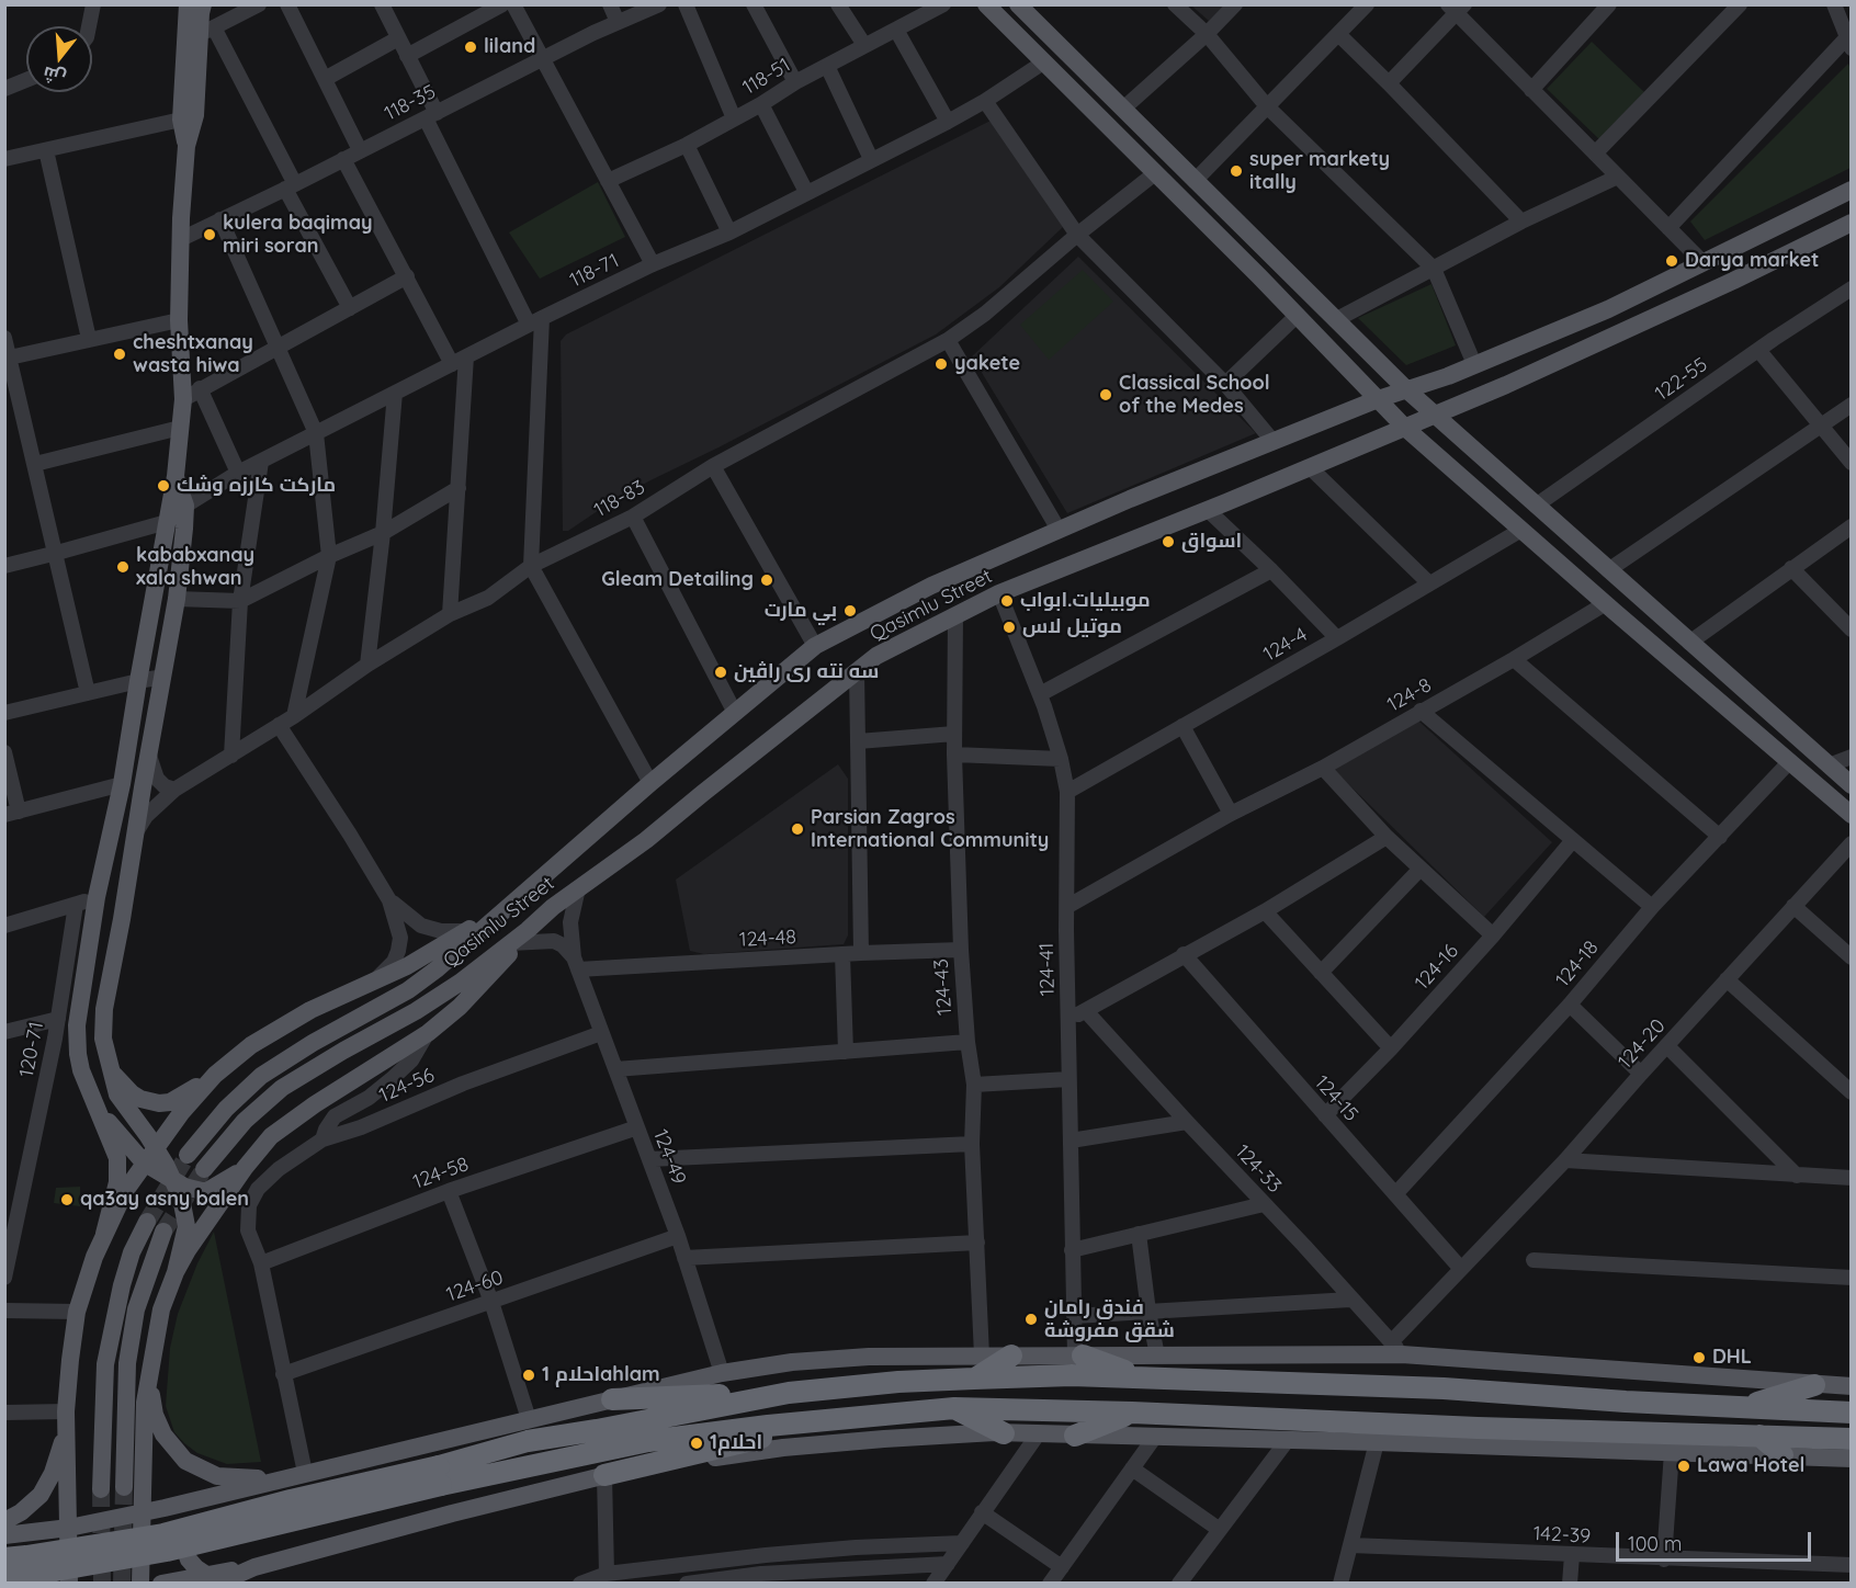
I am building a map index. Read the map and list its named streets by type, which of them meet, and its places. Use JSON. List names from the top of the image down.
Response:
{
  "streets": {
    "main road": ["Qasimlu Street"],
    "street": [
      "118-51",
      "118-35",
      "118-71",
      "122-55",
      "118-83",
      "124-4",
      "124-8",
      "124-48",
      "124-18",
      "124-16",
      "124-41",
      "124-43",
      "124-20",
      "120-71",
      "124-56",
      "124-15",
      "124-49",
      "124-33",
      "124-58",
      "124-60",
      "142-39"
    ]
  },
  "crossings": [
    ["Qasimlu Street", "124-41"],
    ["Qasimlu Street", "124-43"],
    ["Qasimlu Street", "124-49"],
    ["124-4", "124-41"],
    ["124-8", "124-41"],
    ["124-48", "124-43"],
    ["124-48", "124-49"],
    ["124-18", "124-15"],
    ["124-16", "124-15"],
    ["124-20", "124-15"],
    ["124-20", "124-33"],
    ["124-56", "124-49"],
    ["124-56", "124-58"],
    ["124-49", "124-58"],
    ["124-49", "124-60"]
  ],
  "places": [
    "liland",
    "super markety itally",
    "kulera baqimay miri soran",
    "Darya market",
    "cheshtxanay wasta hiwa",
    "yakete",
    "Classical School of the Medes",
    "ماركت كارزه وشك",
    "اسواق",
    "kababxanay xala shwan",
    "Gleam Detailing",
    "موبيليات.ابواب",
    "بي مارت",
    "موتيل لاس",
    "سه نته رى راڤين",
    "Parsian Zagros International Community",
    "qa3ay asny balen",
    "فندق رامان شقق مفروشة",
    "DHL",
    "احلام 1ahlam",
    "احلام1",
    "Lawa Hotel"
  ],
  "scale_bar": "100 m",
  "north": "bottom"
}
